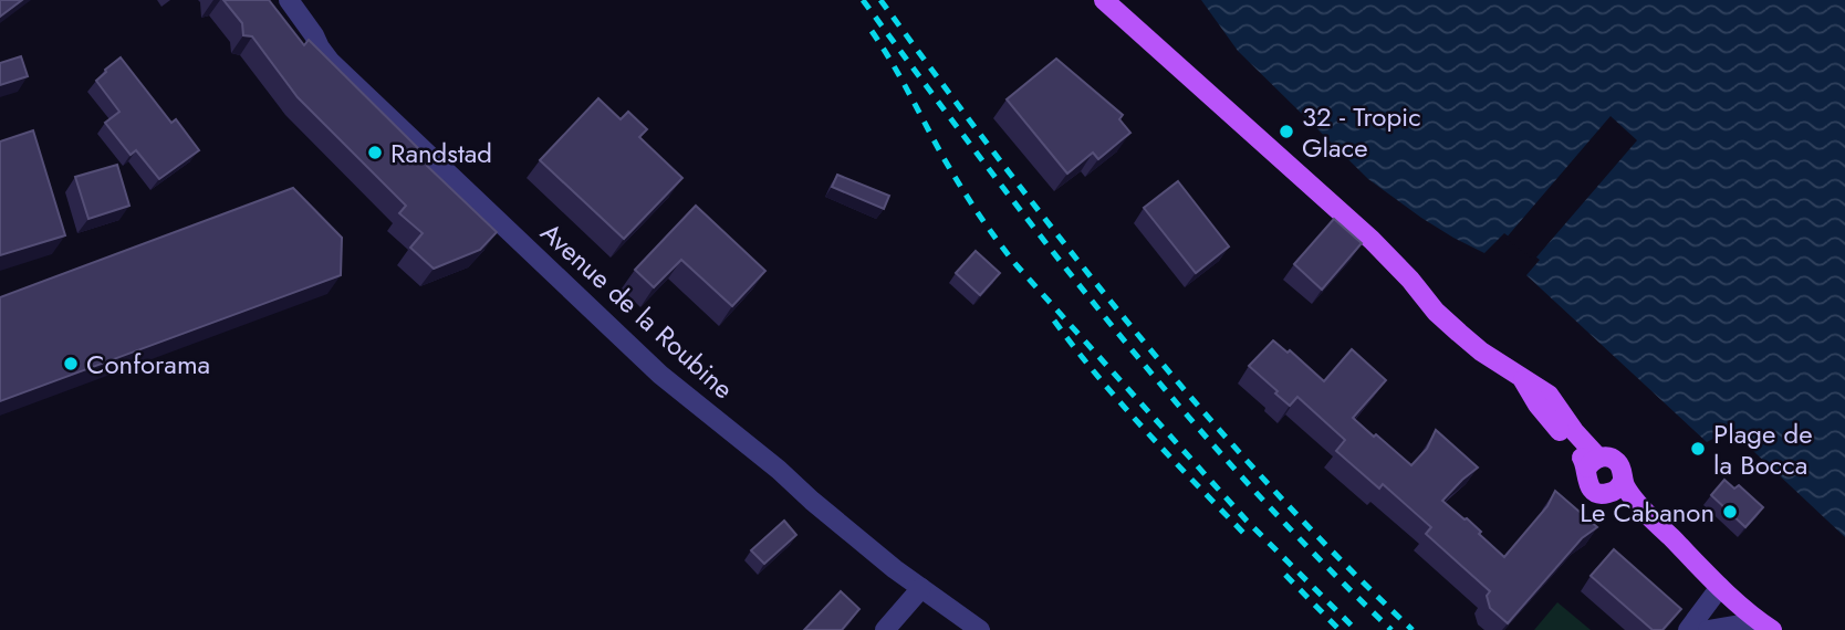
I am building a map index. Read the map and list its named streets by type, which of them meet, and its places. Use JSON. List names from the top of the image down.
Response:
{
  "streets": {
    "street": ["Avenue de la Roubine"]
  },
  "places": [
    "32 - Tropic Glace",
    "Randstad",
    "Conforama",
    "Plage de la Bocca",
    "Le Cabanon"
  ]
}
